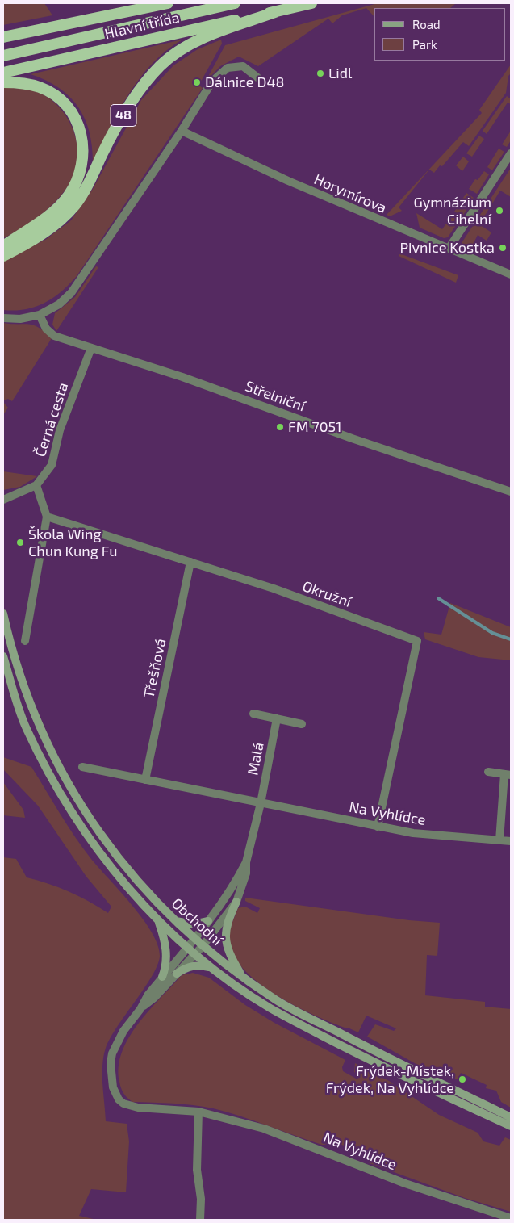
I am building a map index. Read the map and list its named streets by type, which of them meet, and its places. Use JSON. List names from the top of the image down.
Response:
{
  "streets": {
    "highway": ["Hlavní třída", "48"],
    "main road": ["Obchodní"],
    "street": [
      "Horymírova",
      "Střelniční",
      "Černá cesta",
      "Okružní",
      "Třešňová",
      "Malá",
      "Na Vyhlídce"
    ]
  },
  "crossings": [
    ["Hlavní třída", "48"],
    ["Střelniční", "Černá cesta"],
    ["Okružní", "Třešňová"],
    ["Okružní", "Na Vyhlídce"],
    ["Třešňová", "Na Vyhlídce"],
    ["Malá", "Na Vyhlídce"],
    ["Na Vyhlídce", "Obchodní"]
  ],
  "places": [
    "Lidl",
    "Dálnice D48",
    "Gymnázium Cihelní",
    "Pivnice Kostka",
    "FM 7051",
    "Škola Wing Chun Kung Fu",
    "Frýdek-Místek, Frýdek, Na Vyhlídce"
  ],
  "legend": ["Road", "Park"]
}
